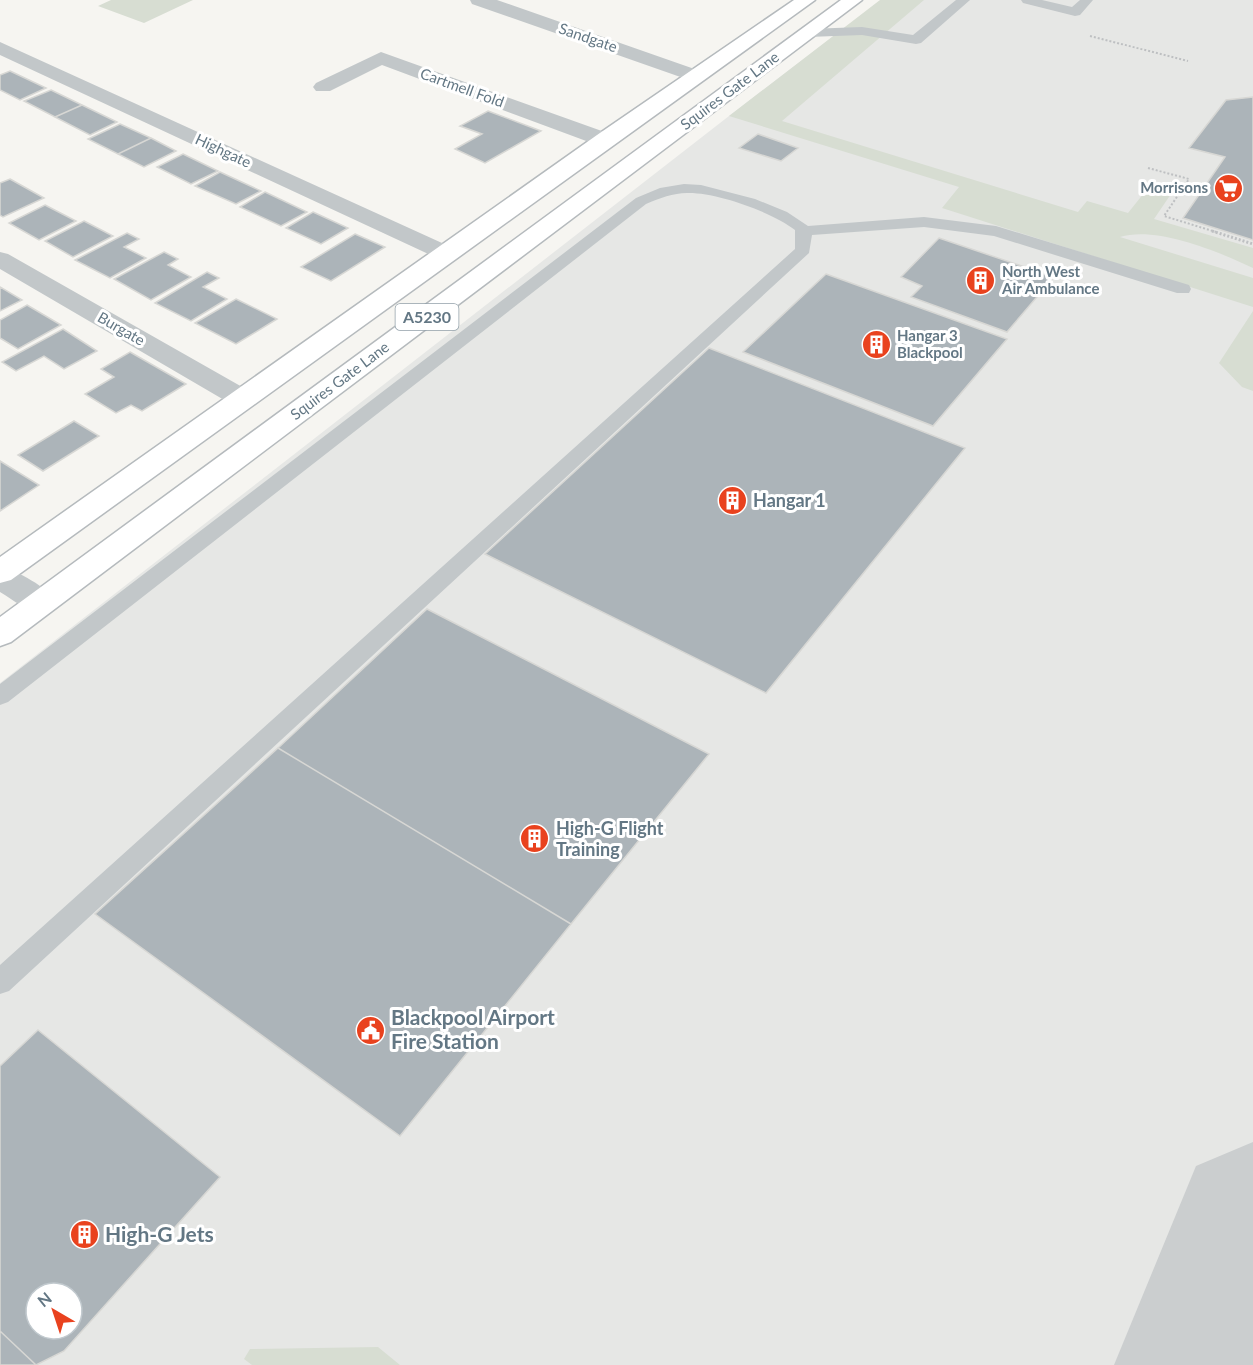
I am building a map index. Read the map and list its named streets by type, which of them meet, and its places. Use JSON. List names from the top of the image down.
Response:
{
  "streets": {
    "main road": ["Squires Gate Lane", "A5230"],
    "street": [
      "Sandgate",
      "Cartmell Fold",
      "Highgate",
      "Burgate"
    ]
  },
  "crossings": [
    ["Sandgate", "Squires Gate Lane"],
    ["Cartmell Fold", "Squires Gate Lane"],
    ["Squires Gate Lane", "Highgate"],
    ["Squires Gate Lane", "Burgate"]
  ],
  "places": {
    "supermarket": ["Morrisons"],
    "building": [
      "North West Air Ambulance",
      "Hangar 3 Blackpool",
      "Hangar 1",
      "High-G Flight Training",
      "High-G Jets"
    ],
    "public building": ["Blackpool Airport Fire Station"]
  },
  "north": "top left"
}
